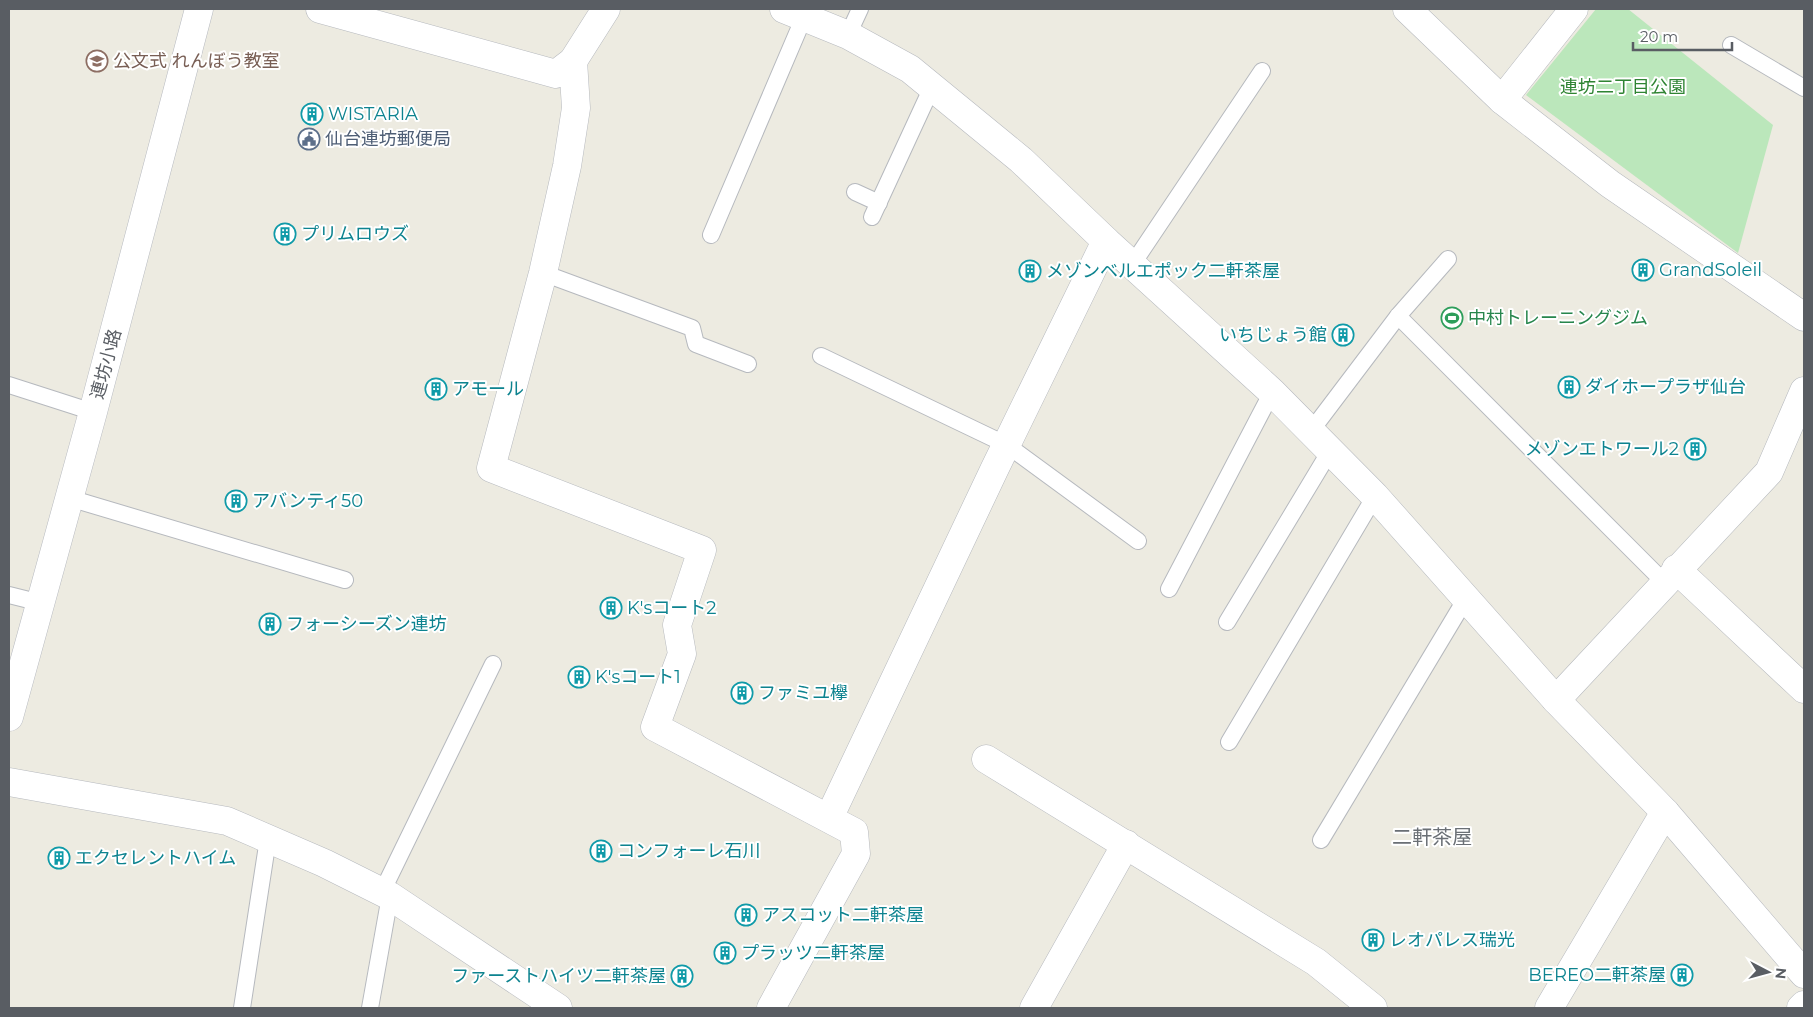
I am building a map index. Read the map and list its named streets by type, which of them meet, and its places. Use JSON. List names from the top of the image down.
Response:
{
  "streets": {
    "street": ["連坊小路"]
  },
  "districts": ["二軒茶屋"],
  "parks": ["連坊二丁目公園"],
  "places": {
    "school or university": ["公文式 れんぼう教室"],
    "building": [
      "WISTARIA",
      "プリムロウズ",
      "GrandSoleil",
      "メゾンベルエポック二軒茶屋",
      "いちじょう館",
      "ダイホープラザ仙台",
      "アモール",
      "メゾンエトワール2",
      "アバンティ50",
      "K'sコート2",
      "フォーシーズン連坊",
      "K'sコート1",
      "ファミユ欅",
      "コンフォーレ石川",
      "エクセレントハイム",
      "アスコット二軒茶屋",
      "レオパレス瑞光",
      "プラッツ二軒茶屋",
      "BEREO二軒茶屋",
      "ファーストハイツ二軒茶屋"
    ],
    "public building": ["仙台連坊郵便局"],
    "sports": ["中村トレーニングジム"]
  },
  "scale_bar": "20 m",
  "north": "right"
}
